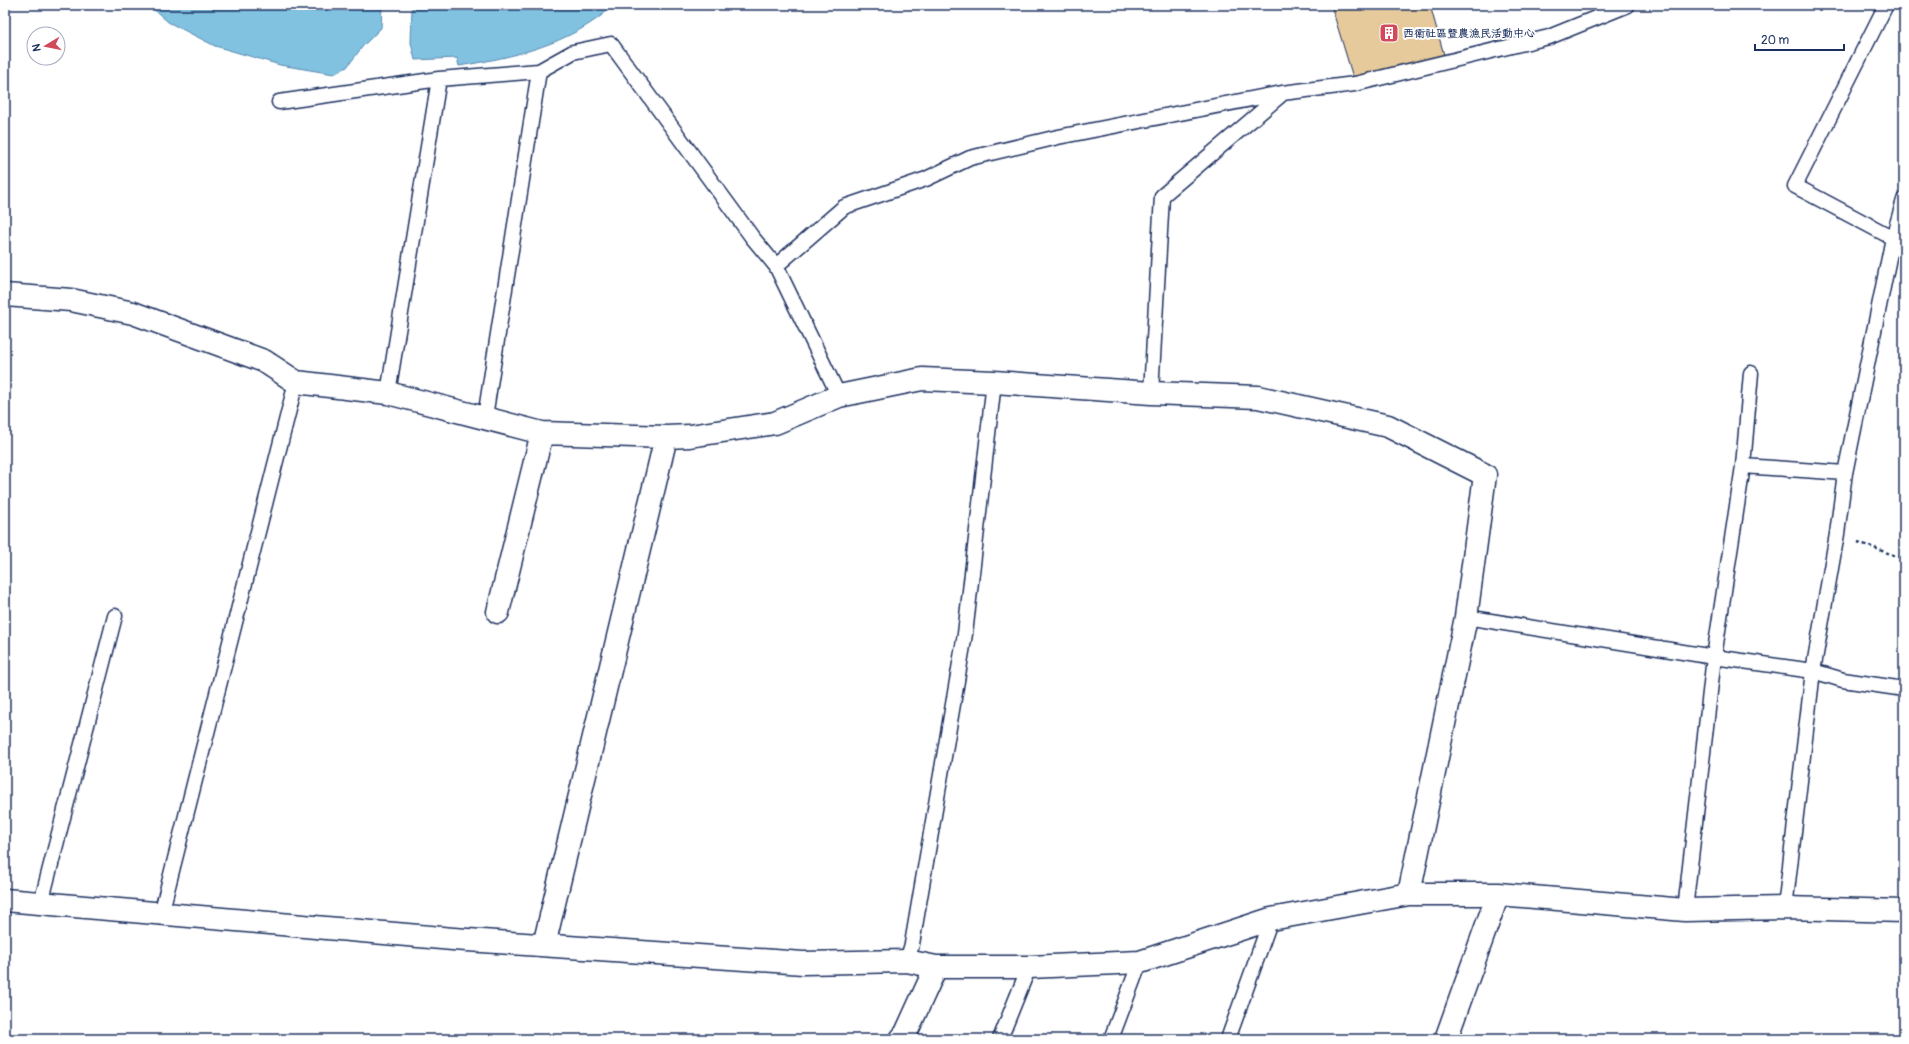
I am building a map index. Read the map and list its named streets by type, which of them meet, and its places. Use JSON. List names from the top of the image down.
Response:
{
  "places": {
    "building": ["西衛社區暨農漁民活動中心"]
  },
  "scale_bar": "20 m",
  "north": "left"
}
